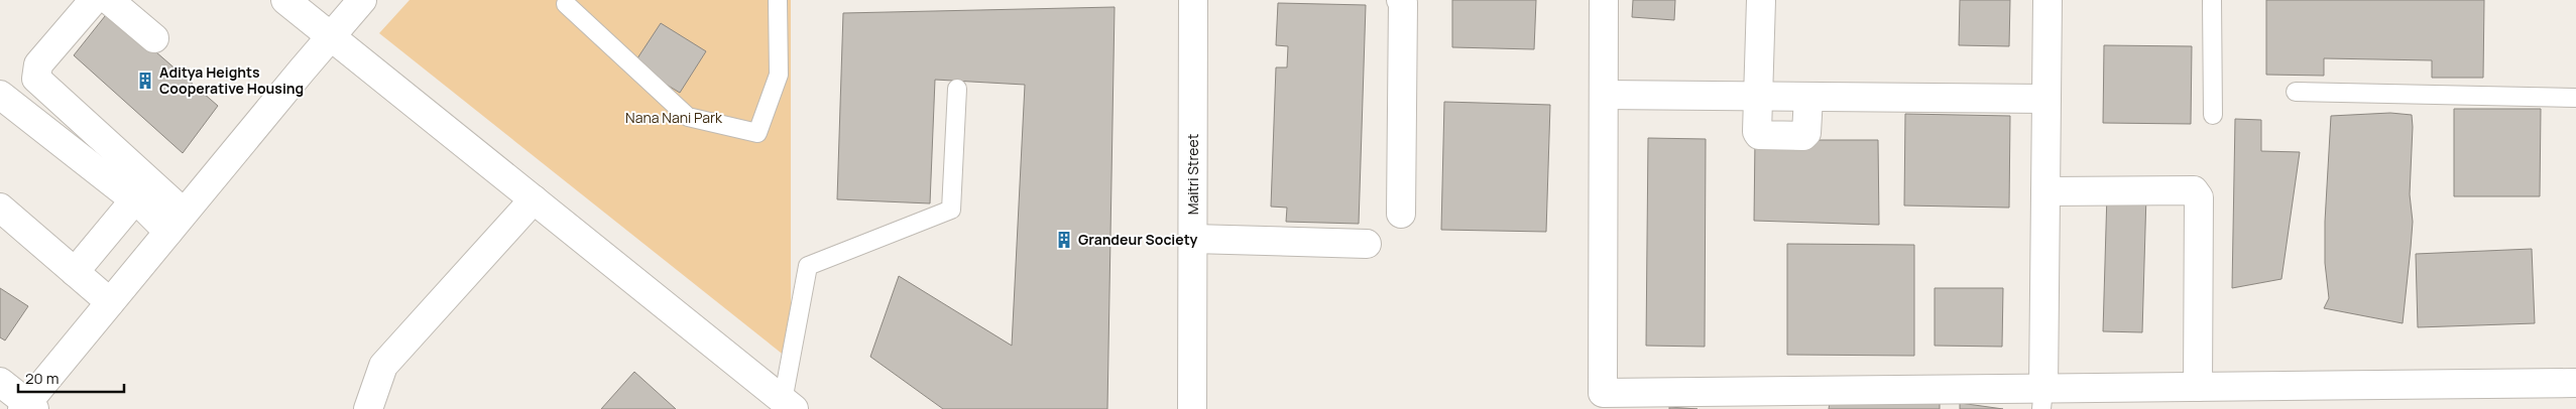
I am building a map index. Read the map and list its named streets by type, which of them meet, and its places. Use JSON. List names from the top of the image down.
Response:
{
  "streets": {
    "street": ["Maitri Street"]
  },
  "parks": ["Nana Nani Park"],
  "places": {
    "building": ["Aditya Heights Cooperative Housing", "Grandeur Society"]
  },
  "scale_bar": "20 m"
}
